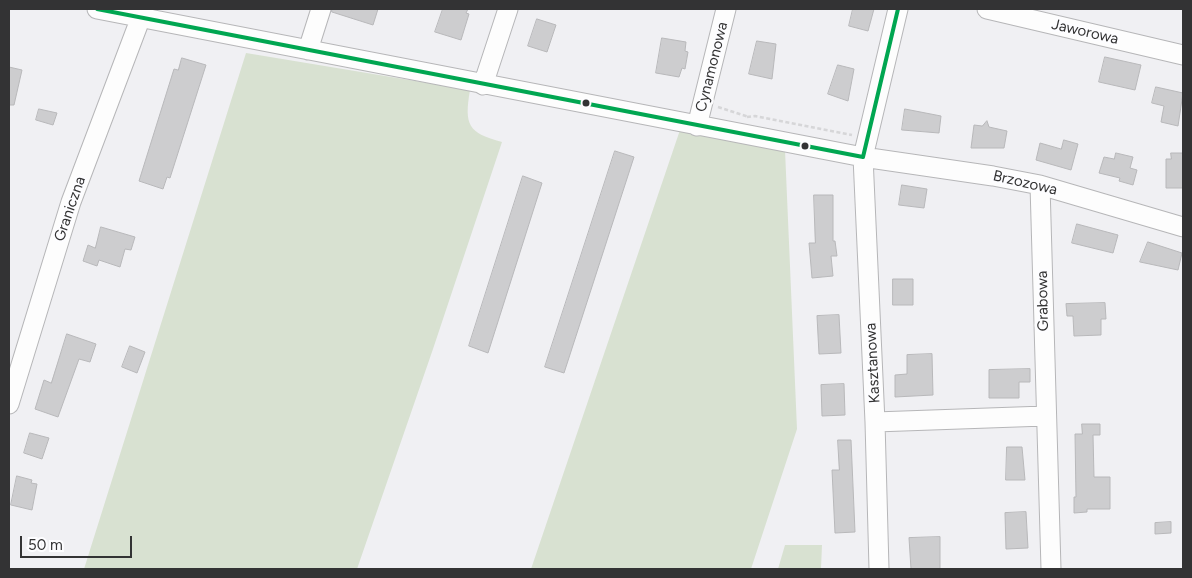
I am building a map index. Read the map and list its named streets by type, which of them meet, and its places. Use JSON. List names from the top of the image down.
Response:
{
  "streets": {
    "street": [
      "Jaworowa",
      "Cynamonowa",
      "Brzozowa",
      "Graniczna",
      "Grabowa",
      "Kasztanowa"
    ]
  },
  "crossings": [
    ["Cynamonowa", "Brzozowa"],
    ["Brzozowa", "Graniczna"],
    ["Brzozowa", "Grabowa"],
    ["Brzozowa", "Kasztanowa"]
  ],
  "scale_bar": "50 m"
}
